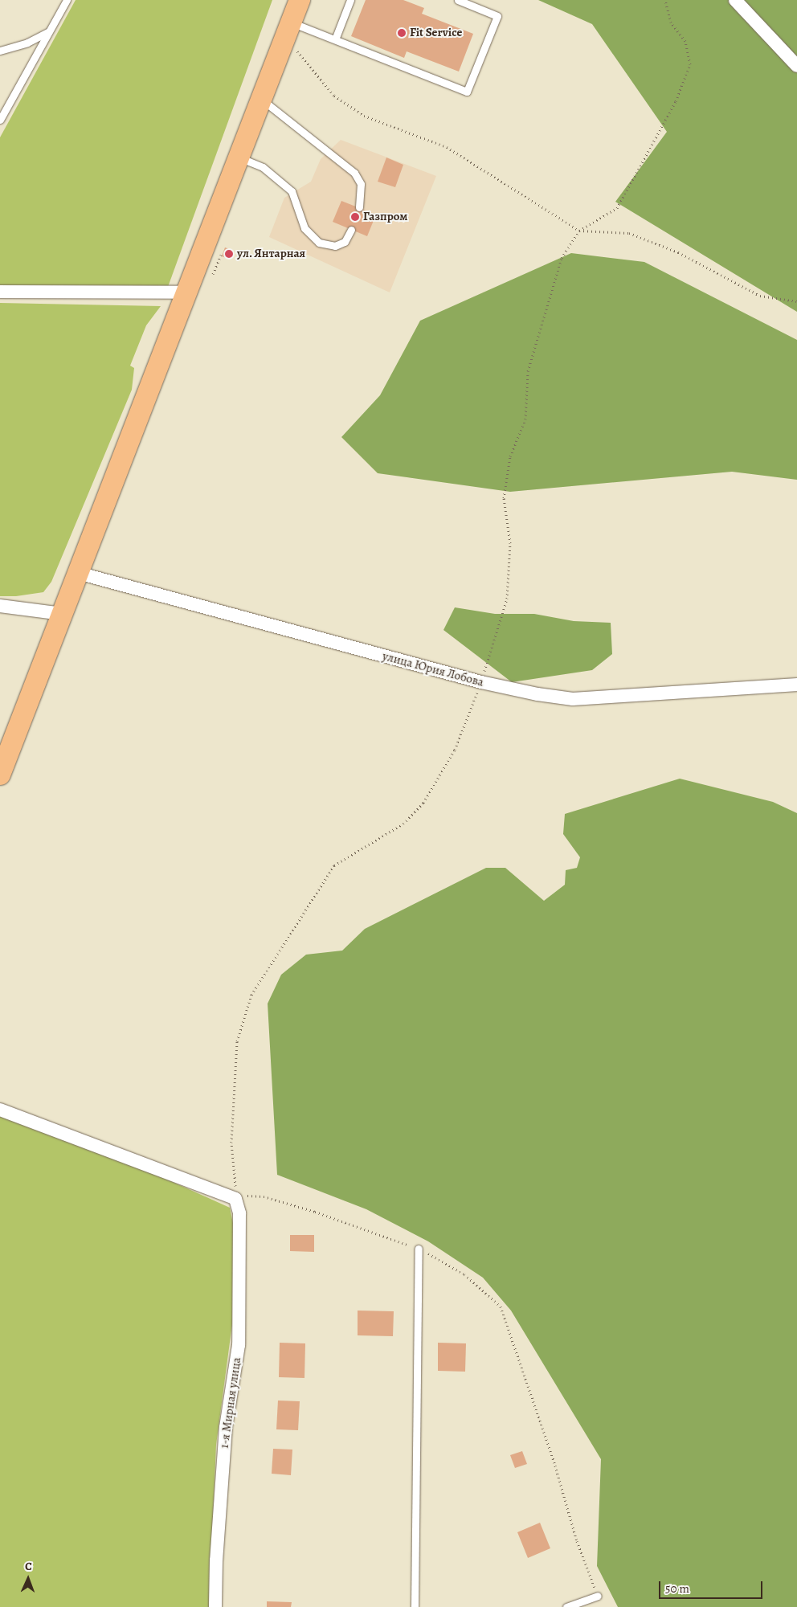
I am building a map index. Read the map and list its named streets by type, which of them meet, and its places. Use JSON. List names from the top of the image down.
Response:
{
  "streets": {
    "street": ["улица Юрия Лобова", "1-я Мирная улица"]
  },
  "places": ["Fit Service", "Газпром", "ул. Янтарная"],
  "scale_bar": "50 m",
  "north": "top"
}
